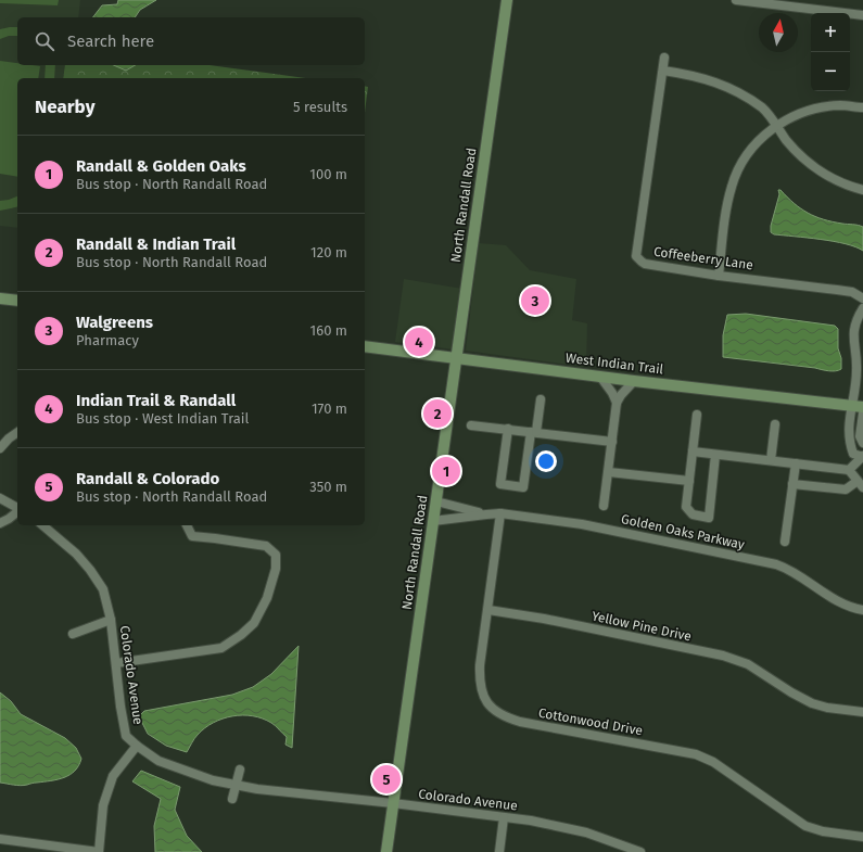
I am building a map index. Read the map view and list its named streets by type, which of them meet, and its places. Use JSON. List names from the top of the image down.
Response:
{
  "streets": {
    "main road": ["North Randall Road", "West Indian Trail"],
    "street": [
      "Coffeeberry Lane",
      "Golden Oaks Parkway",
      "Yellow Pine Drive",
      "Colorado Avenue",
      "Cottonwood Drive"
    ]
  },
  "crossings": [
    ["North Randall Road", "West Indian Trail"],
    ["North Randall Road", "Golden Oaks Parkway"],
    ["North Randall Road", "Colorado Avenue"],
    ["Golden Oaks Parkway", "Cottonwood Drive"],
    ["Yellow Pine Drive", "Cottonwood Drive"]
  ],
  "north": "top",
  "page": {
    "map_buttons": ["+", "−"],
    "search": "Search here",
    "heading": ["Nearby", "5 results"],
    "list": [
      {
        "mark": "1",
        "name": "Randall & Golden Oaks",
        "note": "Bus stop · North Randall Road",
        "value": "100 m"
      },
      {
        "mark": "2",
        "name": "Randall & Indian Trail",
        "note": "Bus stop · North Randall Road",
        "value": "120 m"
      },
      {
        "mark": "3",
        "name": "Walgreens",
        "note": "Pharmacy",
        "value": "160 m"
      },
      {
        "mark": "4",
        "name": "Indian Trail & Randall",
        "note": "Bus stop · West Indian Trail",
        "value": "170 m"
      },
      {
        "mark": "5",
        "name": "Randall & Colorado",
        "note": "Bus stop · North Randall Road",
        "value": "350 m"
      }
    ],
    "pins": [
      "3",
      "4",
      "2",
      "1",
      "5"
    ]
  }
}
